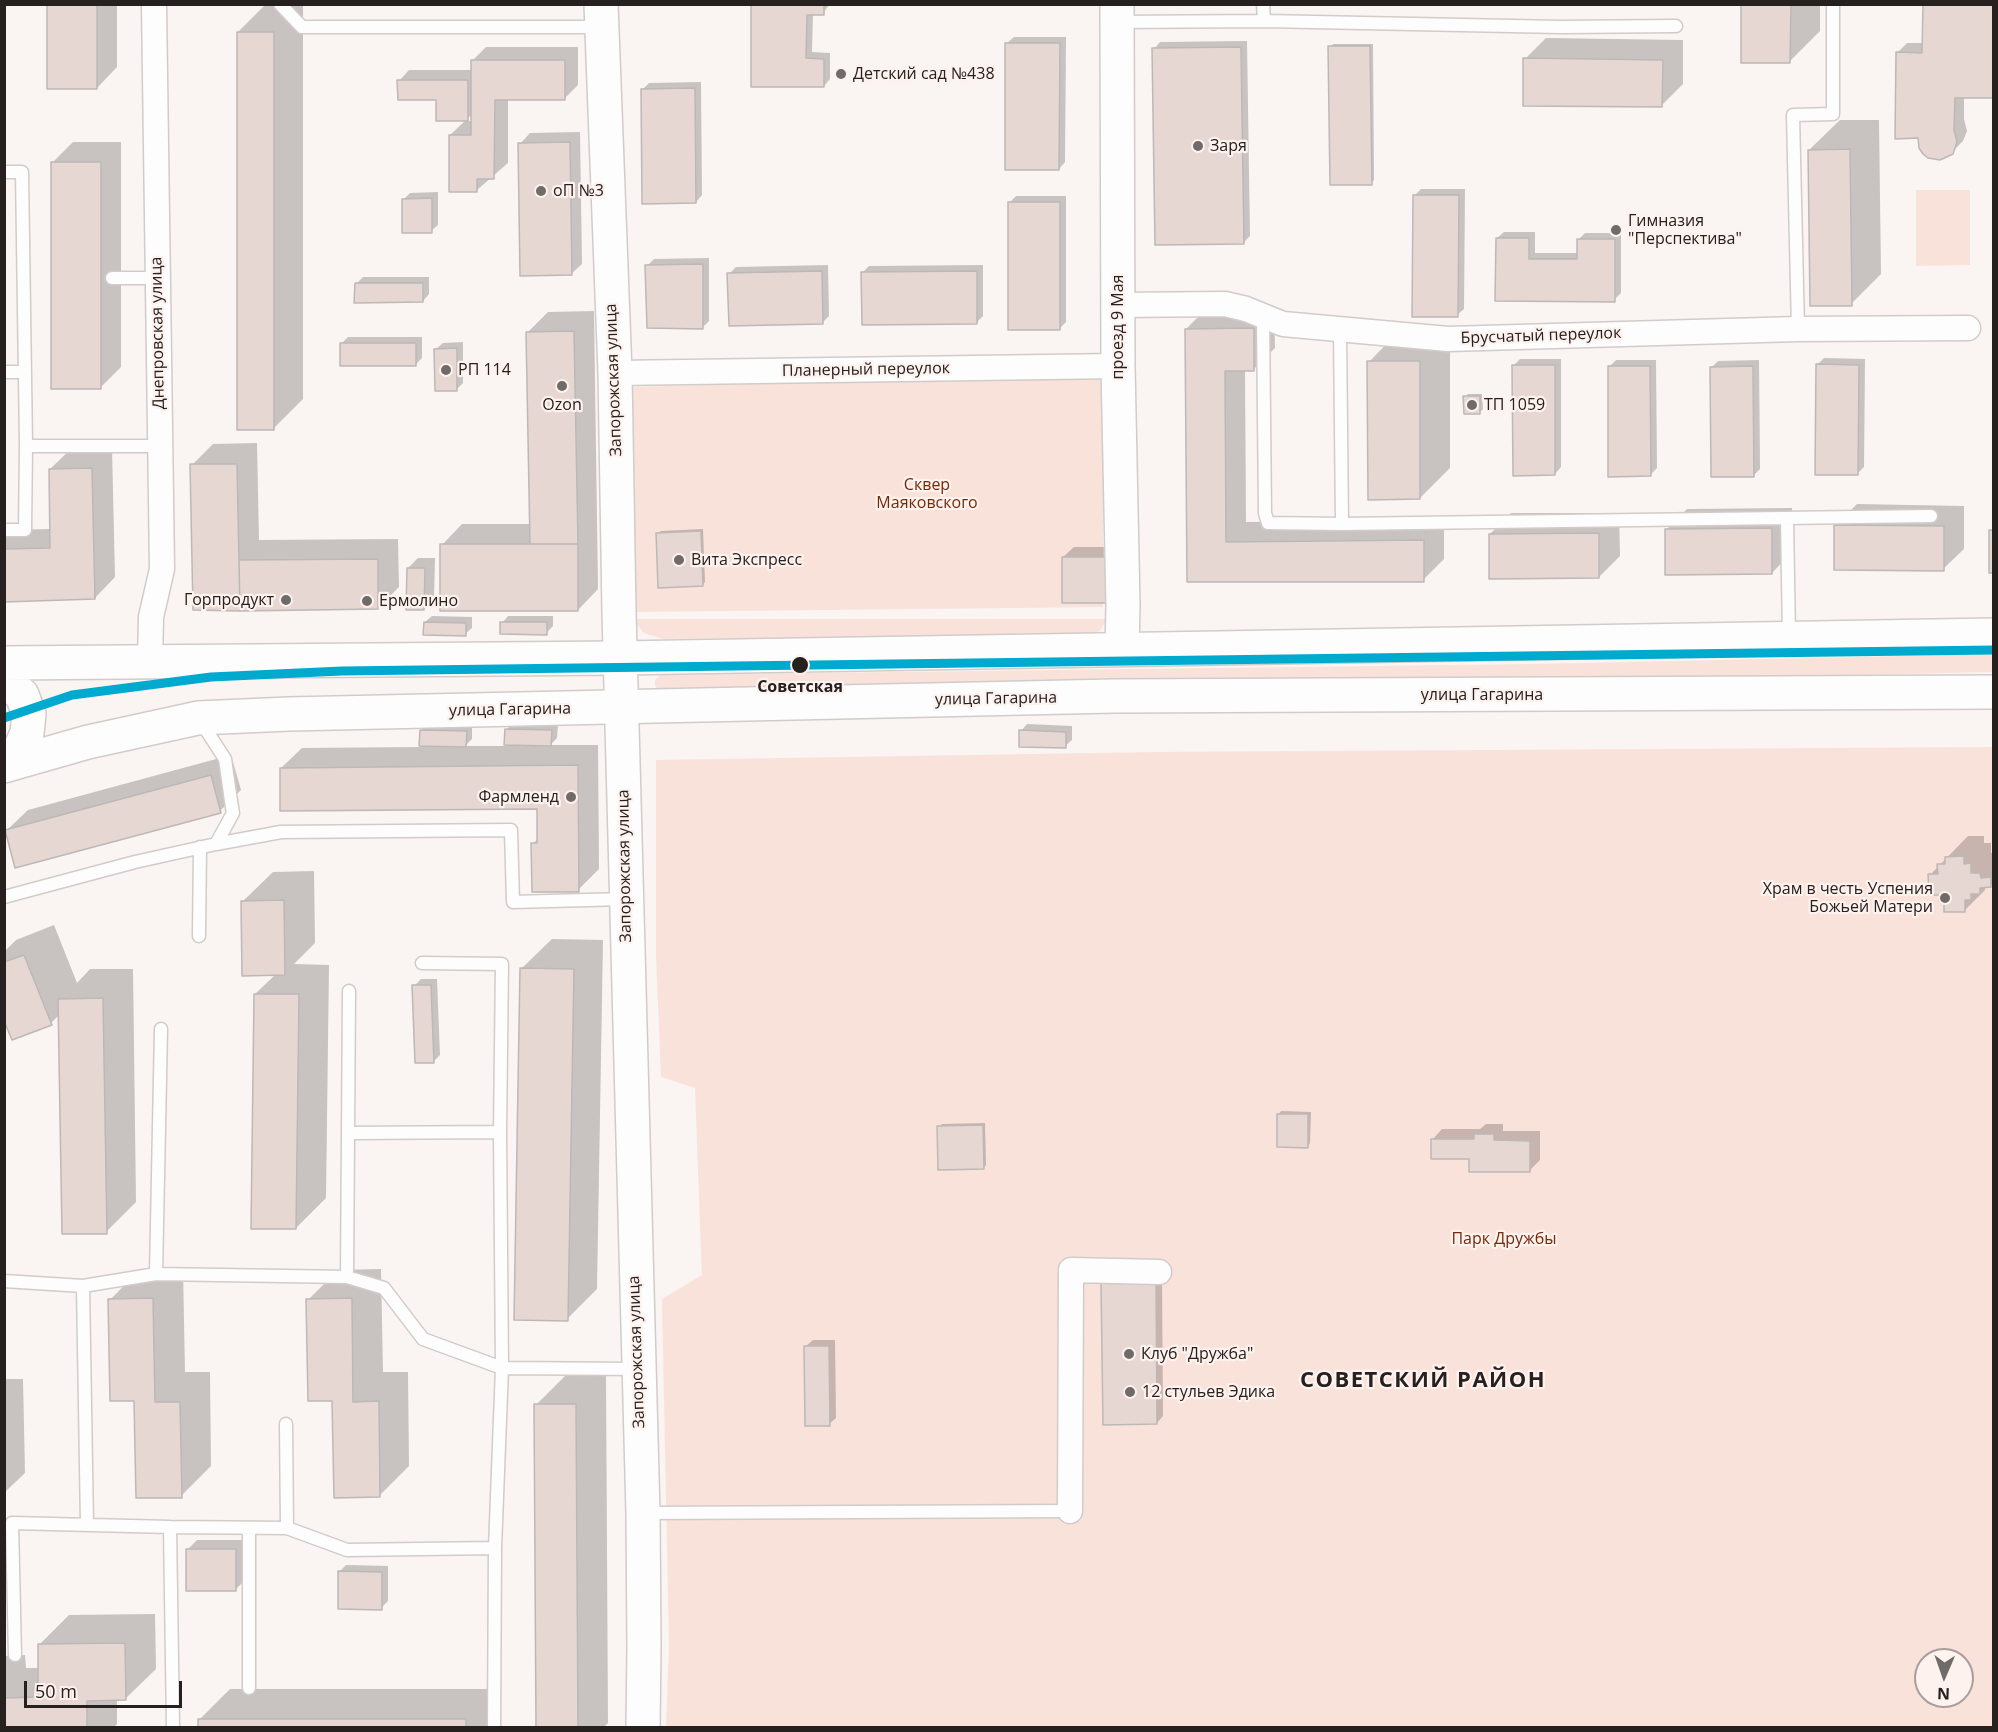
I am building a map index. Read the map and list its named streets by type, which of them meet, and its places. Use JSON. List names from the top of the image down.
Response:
{
  "streets": {
    "main road": ["проезд 9 Мая", "Запорожская улица", "улица Гагарина"],
    "street": ["Днепровская улица", "Брусчатый переулок", "Планерный переулок"]
  },
  "crossings": [
    ["проезд 9 Мая", "Брусчатый переулок"],
    ["проезд 9 Мая", "Планерный переулок"],
    ["Планерный переулок", "Запорожская улица"],
    ["Запорожская улица", "улица Гагарина"]
  ],
  "districts": ["СОВЕТСКИЙ РАЙОН"],
  "parks": ["Сквер Маяковского", "Парк Дружбы"],
  "places": [
    "Детский сад №438",
    "Заря",
    "оП №3",
    "Гимназия \"Перспектива\"",
    "РП 114",
    "Ozon",
    "ТП 1059",
    "Вита Экспресс",
    "Горпродукт",
    "Ермолино",
    "Советская",
    "Фармленд",
    "Храм в честь Успения Божьей Матери",
    "Клуб \"Дружба\"",
    "12 стульев Эдика"
  ],
  "scale_bar": "50 m",
  "north": "bottom"
}
